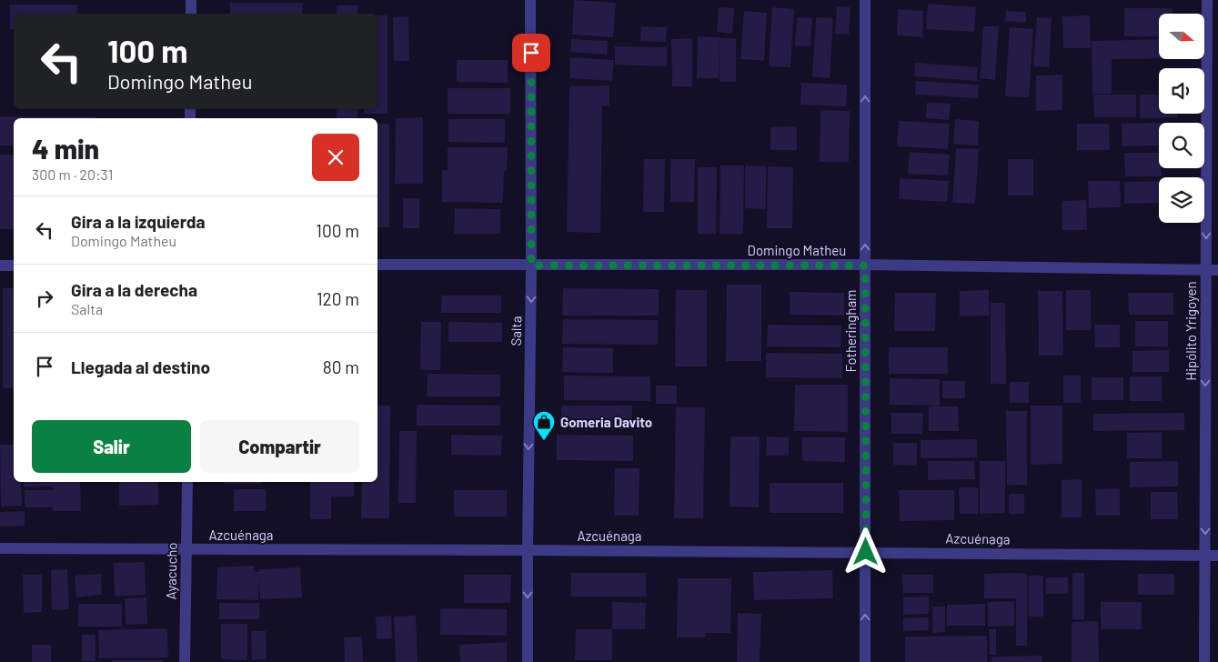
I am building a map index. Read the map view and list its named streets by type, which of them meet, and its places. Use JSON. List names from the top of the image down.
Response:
{
  "streets": {
    "street": [
      "Domingo Matheu",
      "Salta",
      "Fotheringham",
      "Hipólito Yrigoyen",
      "Azcuénaga",
      "Ayacucho"
    ]
  },
  "crossings": [
    ["Domingo Matheu", "Salta"],
    ["Domingo Matheu", "Fotheringham"],
    ["Domingo Matheu", "Hipólito Yrigoyen"],
    ["Salta", "Azcuénaga"],
    ["Fotheringham", "Azcuénaga"],
    ["Hipólito Yrigoyen", "Azcuénaga"],
    ["Azcuénaga", "Ayacucho"]
  ],
  "one_way": ["Salta", "Fotheringham", "Hipólito Yrigoyen"],
  "places": {
    "shop": ["Gomeria Davito"]
  },
  "north": "right",
  "page": {
    "turn": ["100 m", "Domingo Matheu"],
    "heading": ["4 min", "300 m · 20:31"],
    "list": [
      {
        "name": "Gira a la izquierda",
        "note": "Domingo Matheu",
        "value": "100 m"
      },
      {
        "name": "Gira a la derecha",
        "note": "Salta",
        "value": "120 m"
      },
      {
        "name": "Llegada al destino",
        "value": "80 m"
      }
    ],
    "buttons": ["Salir", "Compartir"]
  }
}
